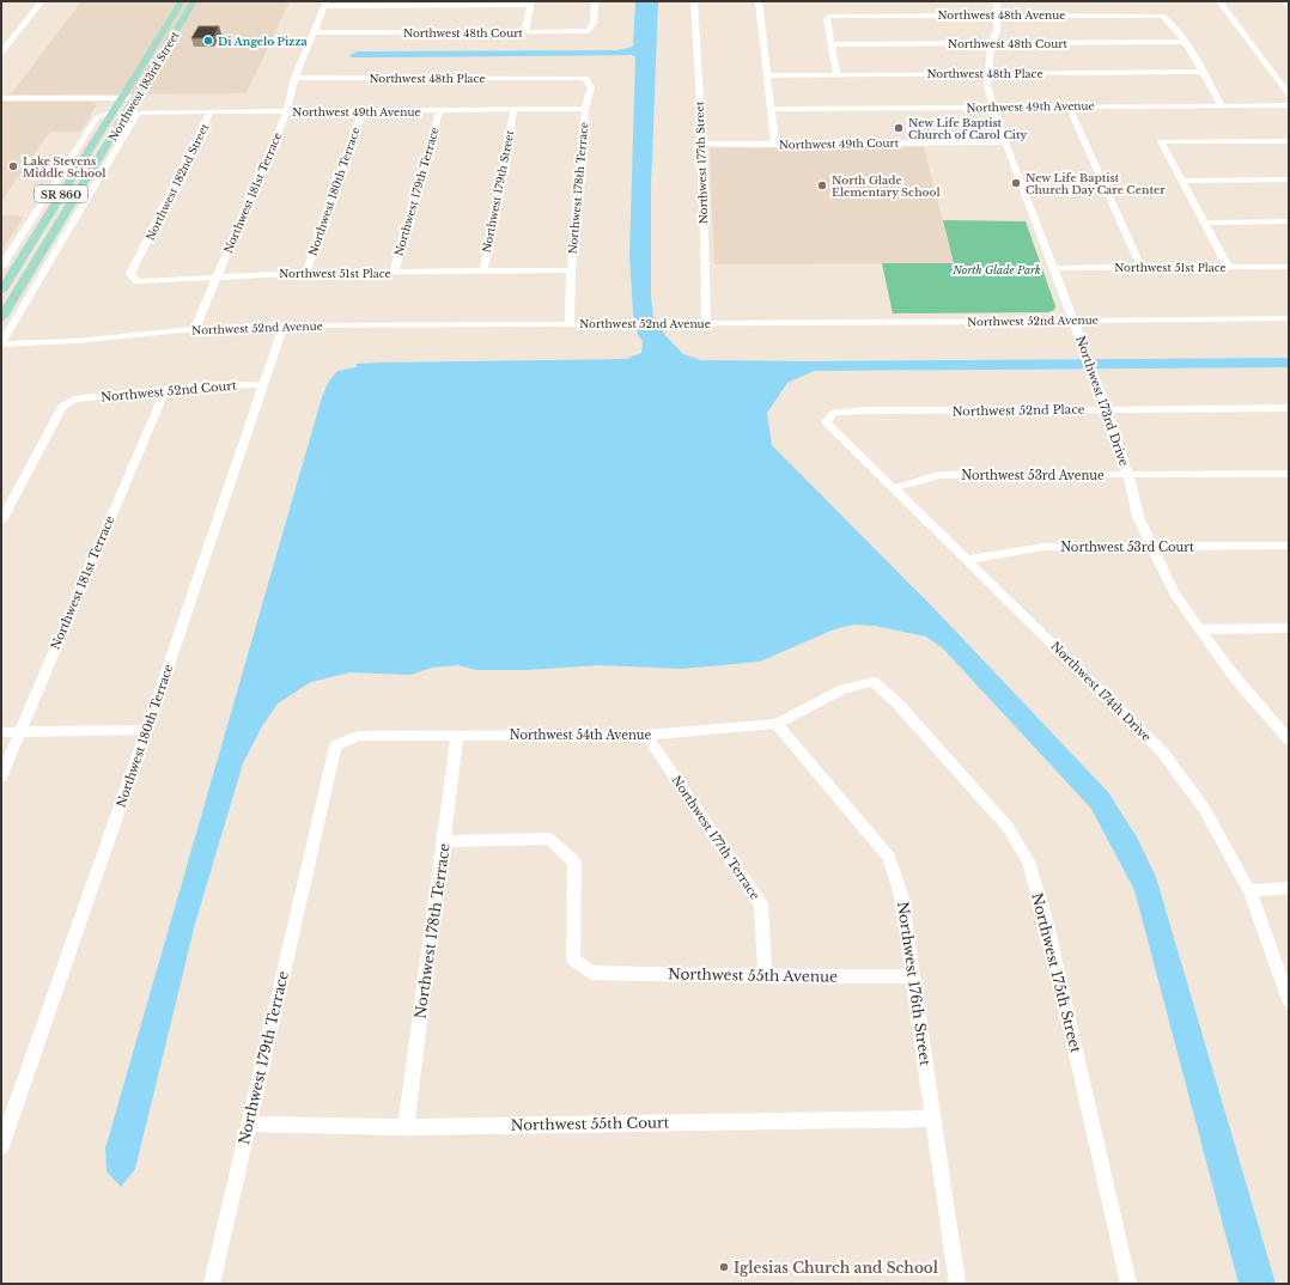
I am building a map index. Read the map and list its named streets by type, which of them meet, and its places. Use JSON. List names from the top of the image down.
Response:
{
  "streets": {
    "main road": ["Northwest 183rd Street", "SR 860"],
    "street": [
      "Northwest 48th Avenue",
      "Northwest 48th Court",
      "Northwest 48th Place",
      "Northwest 49th Avenue",
      "Northwest 49th Court",
      "Northwest 177th Street",
      "Northwest 182nd Street",
      "Northwest 178th Terrace",
      "Northwest 180th Terrace",
      "Northwest 179th Terrace",
      "Northwest 179th Street",
      "Northwest 181st Terrace",
      "Northwest 51st Place",
      "Northwest 52nd Avenue",
      "Northwest 52nd Court",
      "Northwest 173rd Drive",
      "Northwest 52nd Place",
      "Northwest 53rd Avenue",
      "Northwest 53rd Court",
      "Northwest 174th Drive",
      "Northwest 54th Avenue",
      "Northwest 177th Terrace",
      "Northwest 175th Street",
      "Northwest 55th Avenue",
      "Northwest 176th Street",
      "Northwest 55th Court"
    ]
  },
  "crossings": [
    ["Northwest 48th Avenue", "Northwest 48th Court"],
    ["Northwest 48th Avenue", "Northwest 48th Place"],
    ["Northwest 48th Avenue", "Northwest 49th Avenue"],
    ["Northwest 48th Avenue", "Northwest 173rd Drive"],
    ["Northwest 48th Court", "Northwest 181st Terrace"],
    ["Northwest 48th Court", "Northwest 173rd Drive"],
    ["Northwest 48th Place", "Northwest 178th Terrace"],
    ["Northwest 48th Place", "Northwest 181st Terrace"],
    ["Northwest 48th Place", "Northwest 173rd Drive"],
    ["Northwest 183rd Street", "Northwest 49th Avenue"],
    ["Northwest 49th Avenue", "Northwest 182nd Street"],
    ["Northwest 49th Avenue", "Northwest 178th Terrace"],
    ["Northwest 49th Avenue", "Northwest 180th Terrace"],
    ["Northwest 49th Avenue", "Northwest 179th Terrace"],
    ["Northwest 49th Avenue", "Northwest 179th Street"],
    ["Northwest 49th Avenue", "Northwest 181st Terrace"],
    ["Northwest 49th Avenue", "Northwest 173rd Drive"],
    ["Northwest 49th Court", "Northwest 177th Street"],
    ["Northwest 49th Court", "Northwest 173rd Drive"],
    ["Northwest 177th Street", "Northwest 52nd Avenue"],
    ["Northwest 182nd Street", "Northwest 51st Place"],
    ["Northwest 178th Terrace", "Northwest 51st Place"],
    ["Northwest 178th Terrace", "Northwest 52nd Avenue"],
    ["Northwest 178th Terrace", "Northwest 54th Avenue"],
    ["Northwest 178th Terrace", "Northwest 55th Avenue"],
    ["Northwest 178th Terrace", "Northwest 55th Court"],
    ["Northwest 180th Terrace", "Northwest 51st Place"],
    ["Northwest 180th Terrace", "Northwest 52nd Avenue"],
    ["Northwest 180th Terrace", "Northwest 52nd Court"],
    ["Northwest 179th Terrace", "Northwest 51st Place"],
    ["Northwest 179th Terrace", "Northwest 54th Avenue"],
    ["Northwest 179th Terrace", "Northwest 55th Court"],
    ["Northwest 179th Street", "Northwest 51st Place"],
    ["Northwest 181st Terrace", "Northwest 51st Place"],
    ["Northwest 181st Terrace", "Northwest 52nd Avenue"],
    ["Northwest 181st Terrace", "Northwest 52nd Court"],
    ["Northwest 51st Place", "Northwest 173rd Drive"],
    ["Northwest 52nd Avenue", "Northwest 173rd Drive"],
    ["Northwest 173rd Drive", "Northwest 52nd Place"],
    ["Northwest 173rd Drive", "Northwest 53rd Avenue"],
    ["Northwest 173rd Drive", "Northwest 53rd Court"],
    ["Northwest 52nd Place", "Northwest 174th Drive"],
    ["Northwest 53rd Avenue", "Northwest 174th Drive"],
    ["Northwest 53rd Court", "Northwest 174th Drive"],
    ["Northwest 54th Avenue", "Northwest 177th Terrace"],
    ["Northwest 54th Avenue", "Northwest 175th Street"],
    ["Northwest 54th Avenue", "Northwest 176th Street"],
    ["Northwest 177th Terrace", "Northwest 55th Avenue"],
    ["Northwest 55th Avenue", "Northwest 176th Street"],
    ["Northwest 176th Street", "Northwest 55th Court"]
  ],
  "parks": ["North Glade Park"],
  "places": [
    "Di Angelo Pizza",
    "New Life Baptist Church of Carol City",
    "Lake Stevens Middle School",
    "New Life Baptist Church Day Care Center",
    "North Glade Elementary School",
    "Iglesias Church and School"
  ]
}
